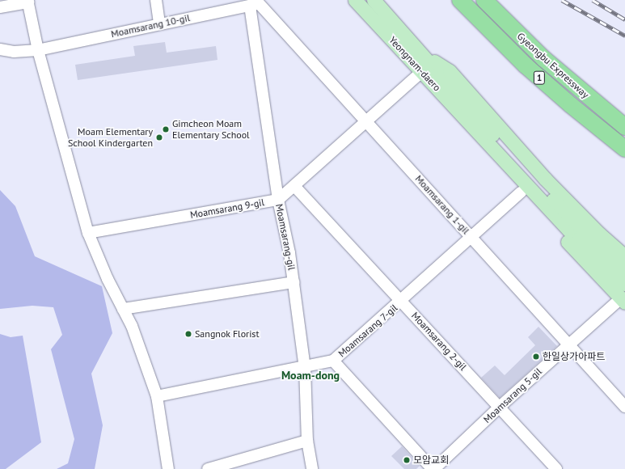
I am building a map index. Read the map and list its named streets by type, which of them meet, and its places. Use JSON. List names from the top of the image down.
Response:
{
  "streets": {
    "highway": ["Gyeongbu Expressway", "1"],
    "main road": ["Yeongnam-daero"],
    "street": [
      "Moamsarang 10-gil",
      "Moamsarang 1-gil",
      "Moamsarang 9-gil",
      "Moamsarang-gil",
      "Moamsarang 7-gil",
      "Moamsarang 2-gil",
      "Moamsarang 5-gil"
    ]
  },
  "crossings": [
    ["Moamsarang 10-gil", "Moamsarang 1-gil"],
    ["Moamsarang 10-gil", "Moamsarang-gil"],
    ["Moamsarang 1-gil", "Moamsarang 9-gil"],
    ["Moamsarang 1-gil", "Moamsarang-gil"],
    ["Moamsarang 1-gil", "Moamsarang 7-gil"],
    ["Moamsarang 1-gil", "Moamsarang 5-gil"],
    ["Moamsarang 9-gil", "Moamsarang-gil"],
    ["Moamsarang 9-gil", "Moamsarang 2-gil"],
    ["Moamsarang-gil", "Moamsarang 7-gil"],
    ["Moamsarang 7-gil", "Moamsarang 2-gil"],
    ["Moamsarang 2-gil", "Moamsarang 5-gil"]
  ],
  "districts": ["Moam-dong"],
  "places": [
    "Gimcheon Moam Elementary School",
    "Moam Elementary School Kindergarten",
    "Sangnok Florist",
    "한일상가아파트",
    "모암교회"
  ]
}
